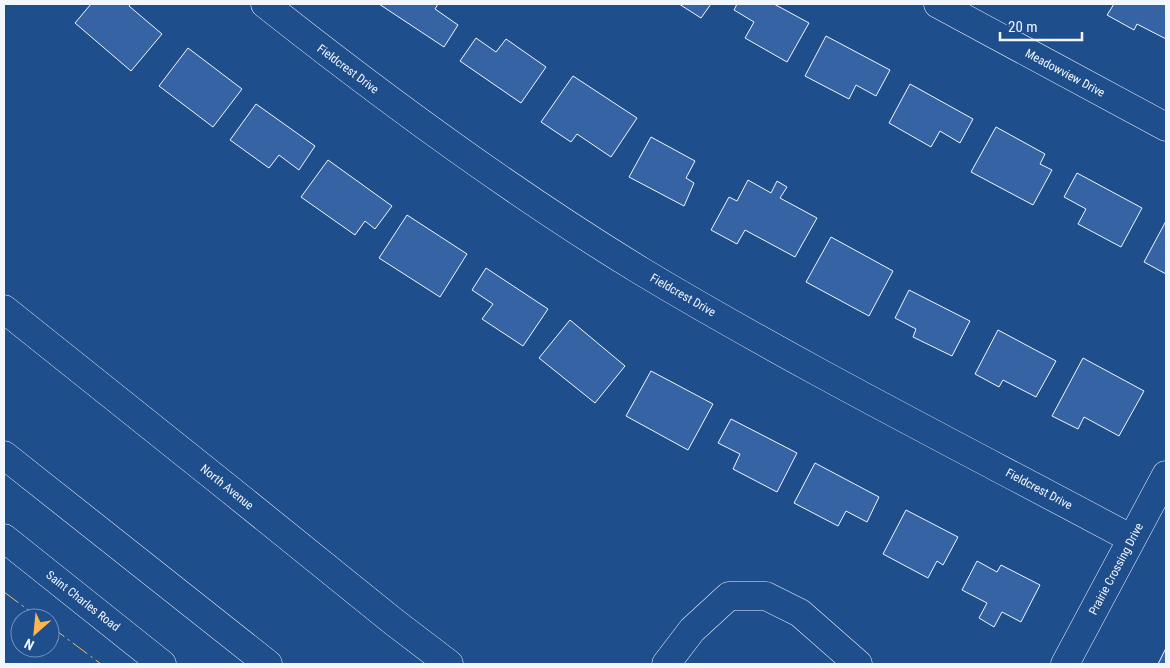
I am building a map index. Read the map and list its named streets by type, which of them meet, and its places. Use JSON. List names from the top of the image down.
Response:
{
  "streets": {
    "street": [
      "Fieldcrest Drive",
      "Meadowview Drive",
      "North Avenue",
      "Prairie Crossing Drive",
      "Saint Charles Road"
    ]
  },
  "crossings": [
    ["Fieldcrest Drive", "Prairie Crossing Drive"]
  ],
  "scale_bar": "20 m",
  "north": "bottom left"
}
